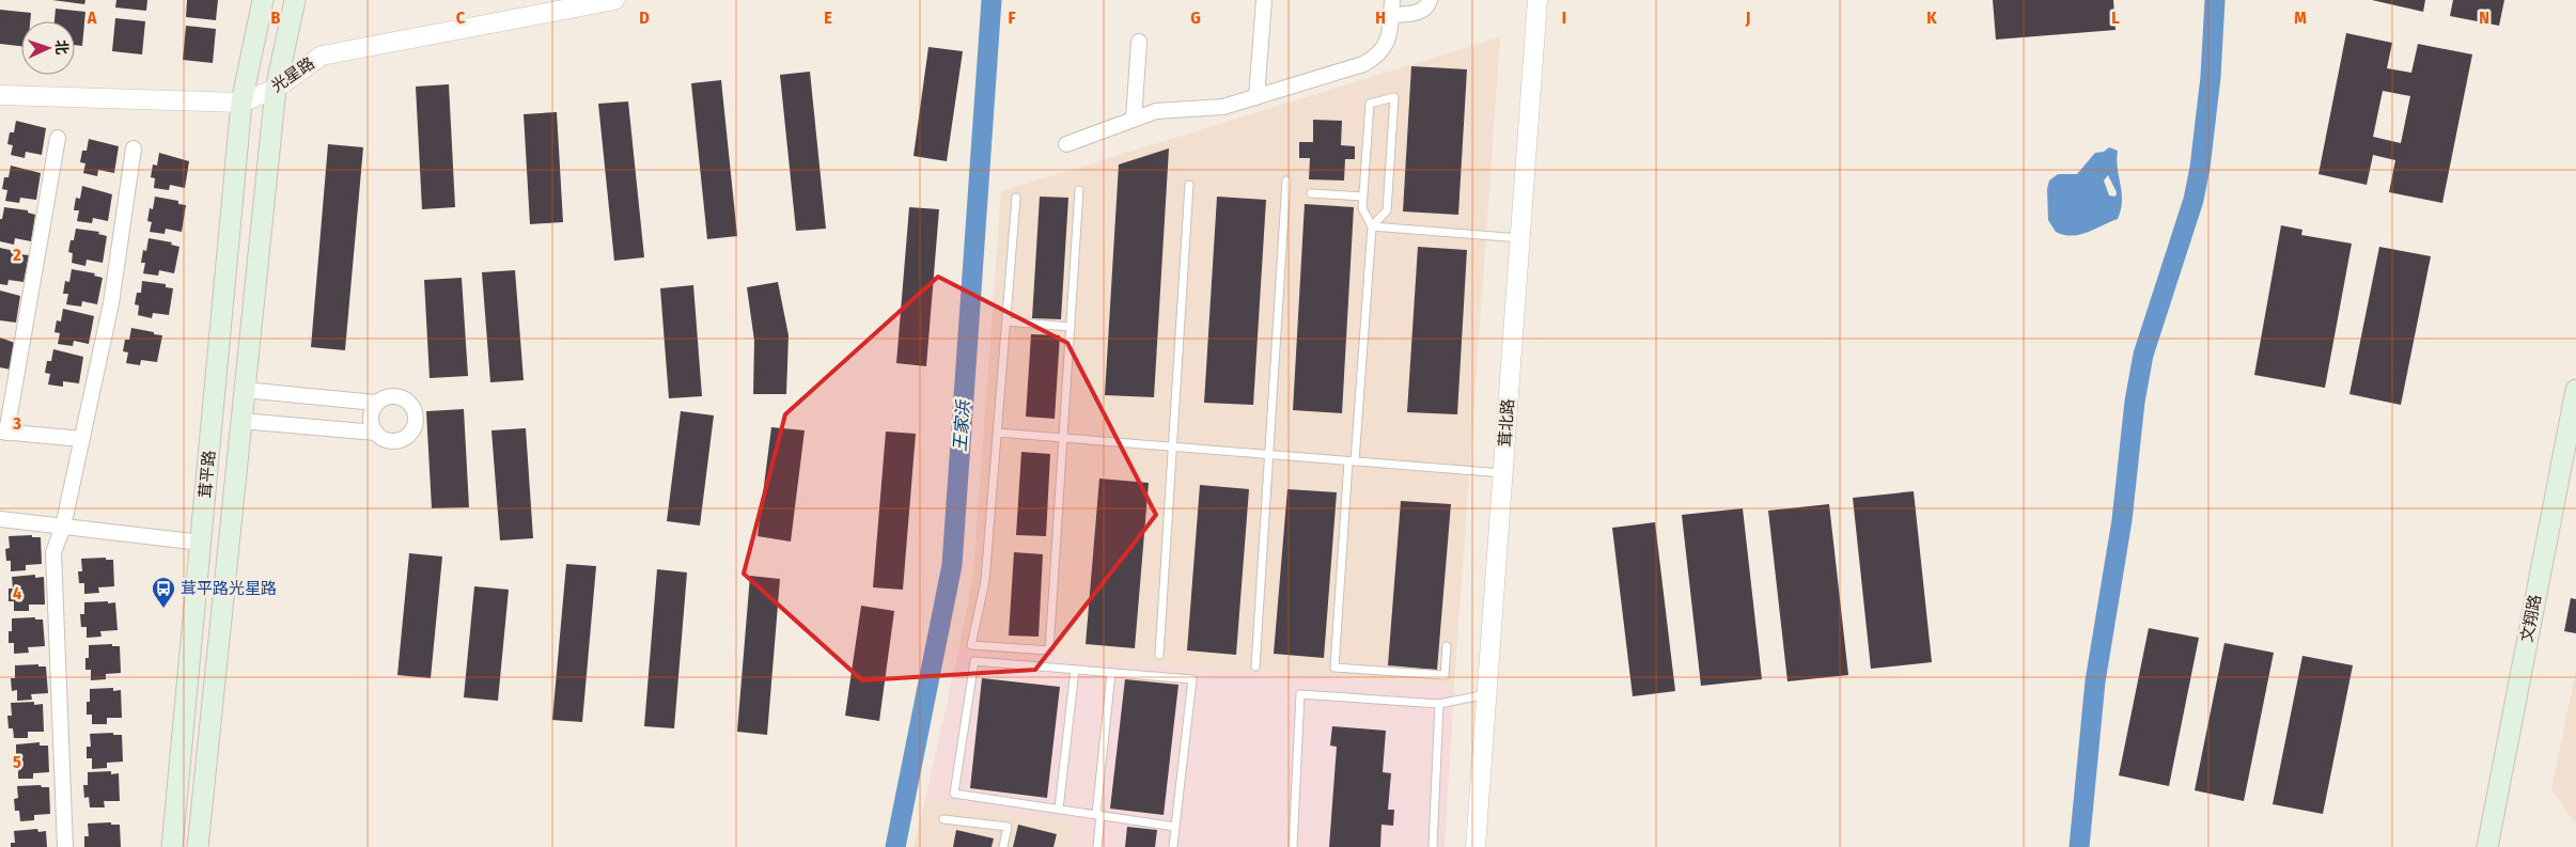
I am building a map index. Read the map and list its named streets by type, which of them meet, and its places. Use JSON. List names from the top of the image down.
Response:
{
  "streets": {
    "main road": ["茸平路", "文翔路"],
    "street": ["光星路", "茸北路"]
  },
  "crossings": [
    ["光星路", "茸平路"]
  ],
  "water": ["王家浜"],
  "places": {
    "bus stop": ["茸平路光星路"]
  },
  "north": "right",
  "grid": {
    "columns": [
      "A",
      "B",
      "C",
      "D",
      "E",
      "F",
      "G",
      "H",
      "I",
      "J",
      "K",
      "L",
      "M",
      "N"
    ],
    "rows": [
      "2",
      "3",
      "4",
      "5"
    ]
  }
}
